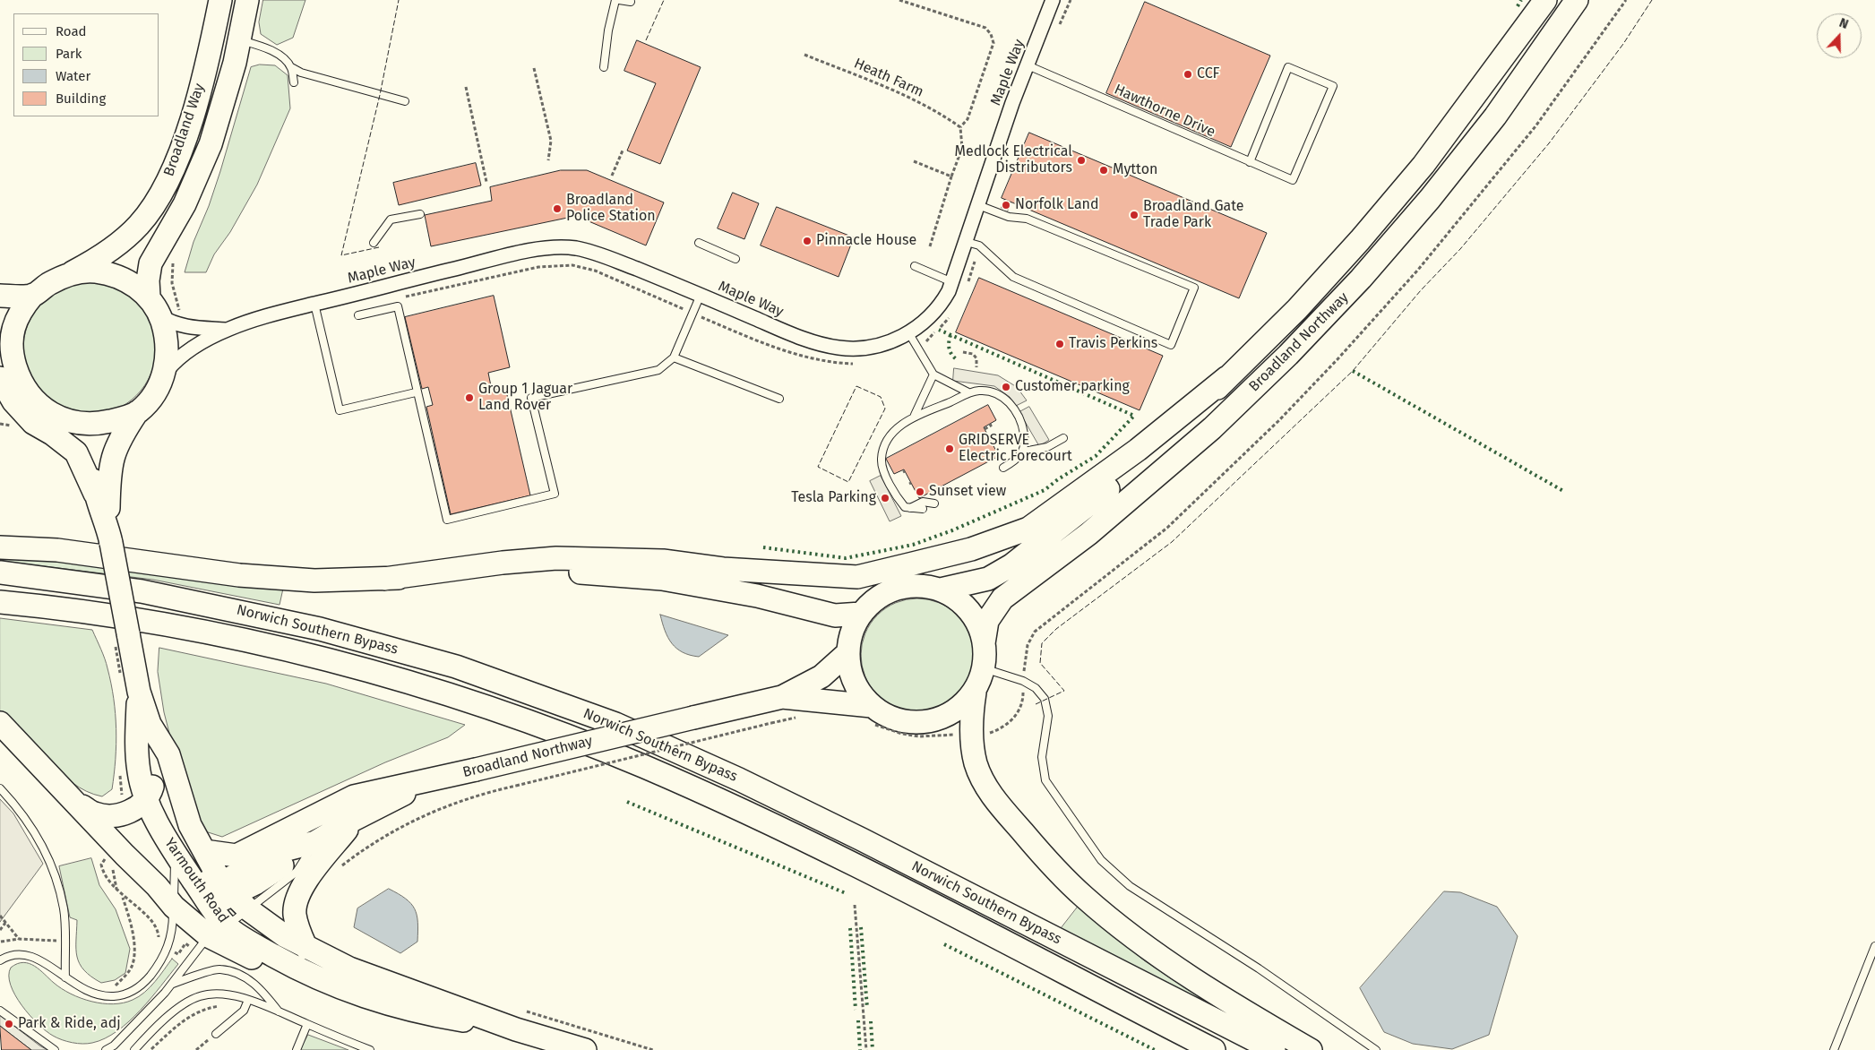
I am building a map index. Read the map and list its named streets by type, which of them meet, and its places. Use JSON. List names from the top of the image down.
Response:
{
  "streets": {
    "highway": [
      "Broadland Way",
      "Broadland Northway",
      "Norwich Southern Bypass",
      "Yarmouth Road"
    ],
    "street": ["Maple Way"],
    "lane": ["Hawthorne Drive"],
    "path": ["Heath Farm"]
  },
  "crossings": [
    ["Maple Way", "Hawthorne Drive"],
    ["Maple Way", "Broadland Way"],
    ["Maple Way", "Yarmouth Road"],
    ["Broadland Way", "Yarmouth Road"],
    ["Broadland Northway", "Yarmouth Road"]
  ],
  "places": [
    "CCF",
    "Medlock Electrical Distributors",
    "Mytton",
    "Norfolk Land",
    "Broadland Police Station",
    "Broadland Gate Trade Park",
    "Pinnacle House",
    "Travis Perkins",
    "Customer parking",
    "Group 1 Jaguar Land Rover",
    "GRIDSERVE Electric Forecourt",
    "Sunset view",
    "Tesla Parking",
    "Park & Ride, adj"
  ],
  "legend": [
    "Road",
    "Park",
    "Water",
    "Building"
  ],
  "north": "top"
}
